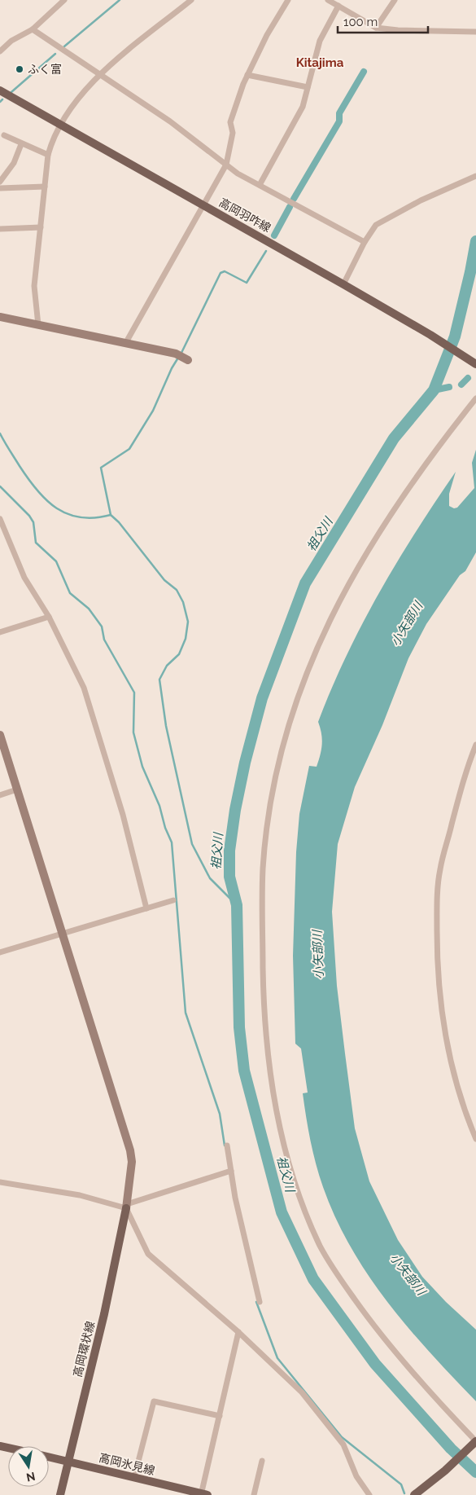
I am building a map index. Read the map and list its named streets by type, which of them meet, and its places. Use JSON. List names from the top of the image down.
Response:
{
  "streets": {
    "main road": ["高岡羽咋線", "高岡環状線", "高岡氷見線"]
  },
  "crossings": [
    ["高岡環状線", "高岡氷見線"]
  ],
  "districts": ["Kitajima"],
  "water": ["祖父川", "小矢部川"],
  "places": ["ふく富"],
  "scale_bar": "100 m",
  "north": "bottom"
}
